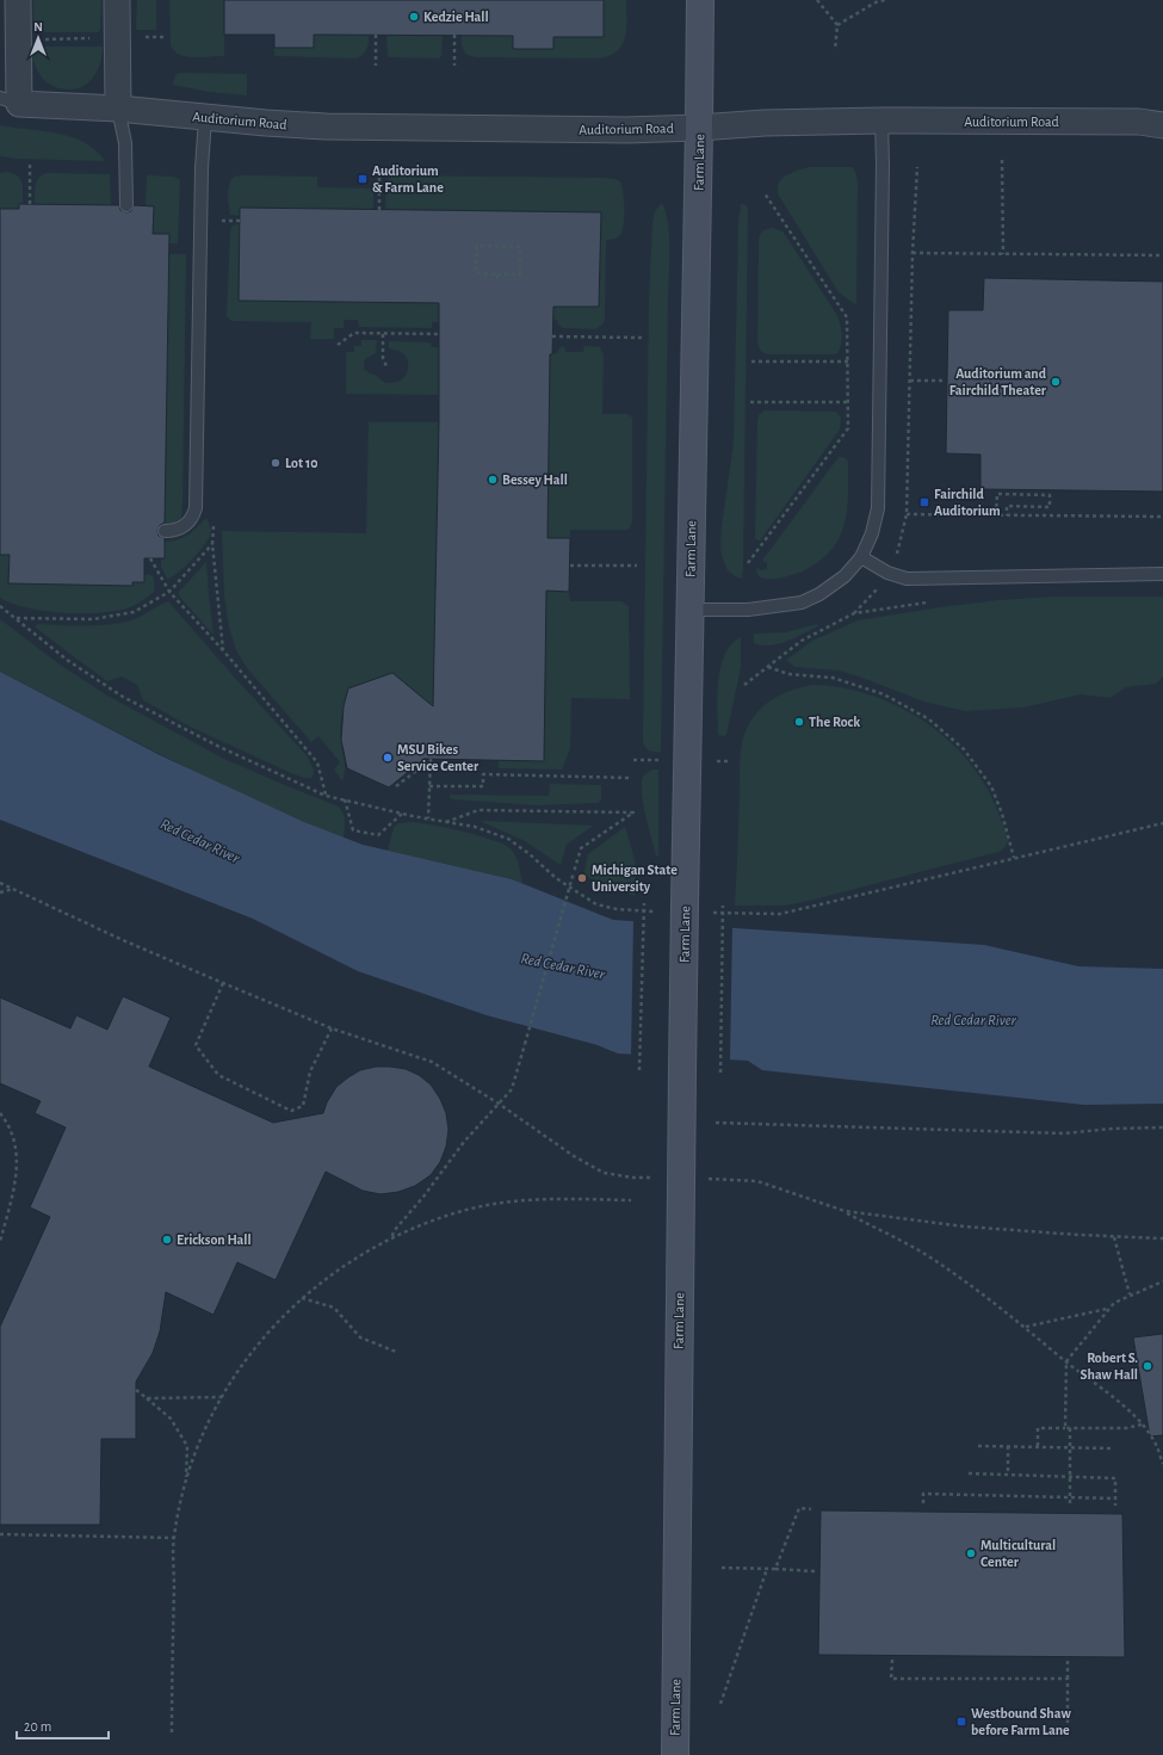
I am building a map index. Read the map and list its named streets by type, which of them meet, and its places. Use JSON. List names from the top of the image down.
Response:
{
  "streets": {
    "street": ["Auditorium Road", "Farm Lane"]
  },
  "crossings": [
    ["Auditorium Road", "Farm Lane"]
  ],
  "water": ["Red Cedar River"],
  "places": {
    "other": [
      "Kedzie Hall",
      "Auditorium and Fairchild Theater",
      "Lot 10",
      "Bessey Hall",
      "The Rock",
      "MSU Bikes Service Center",
      "Michigan State University",
      "Erickson Hall",
      "Robert S. Shaw Hall",
      "Multicultural Center"
    ],
    "transit": ["Auditorium & Farm Lane", "Fairchild Auditorium", "Westbound Shaw before Farm Lane"]
  },
  "scale_bar": "20 m",
  "north": "top"
}
